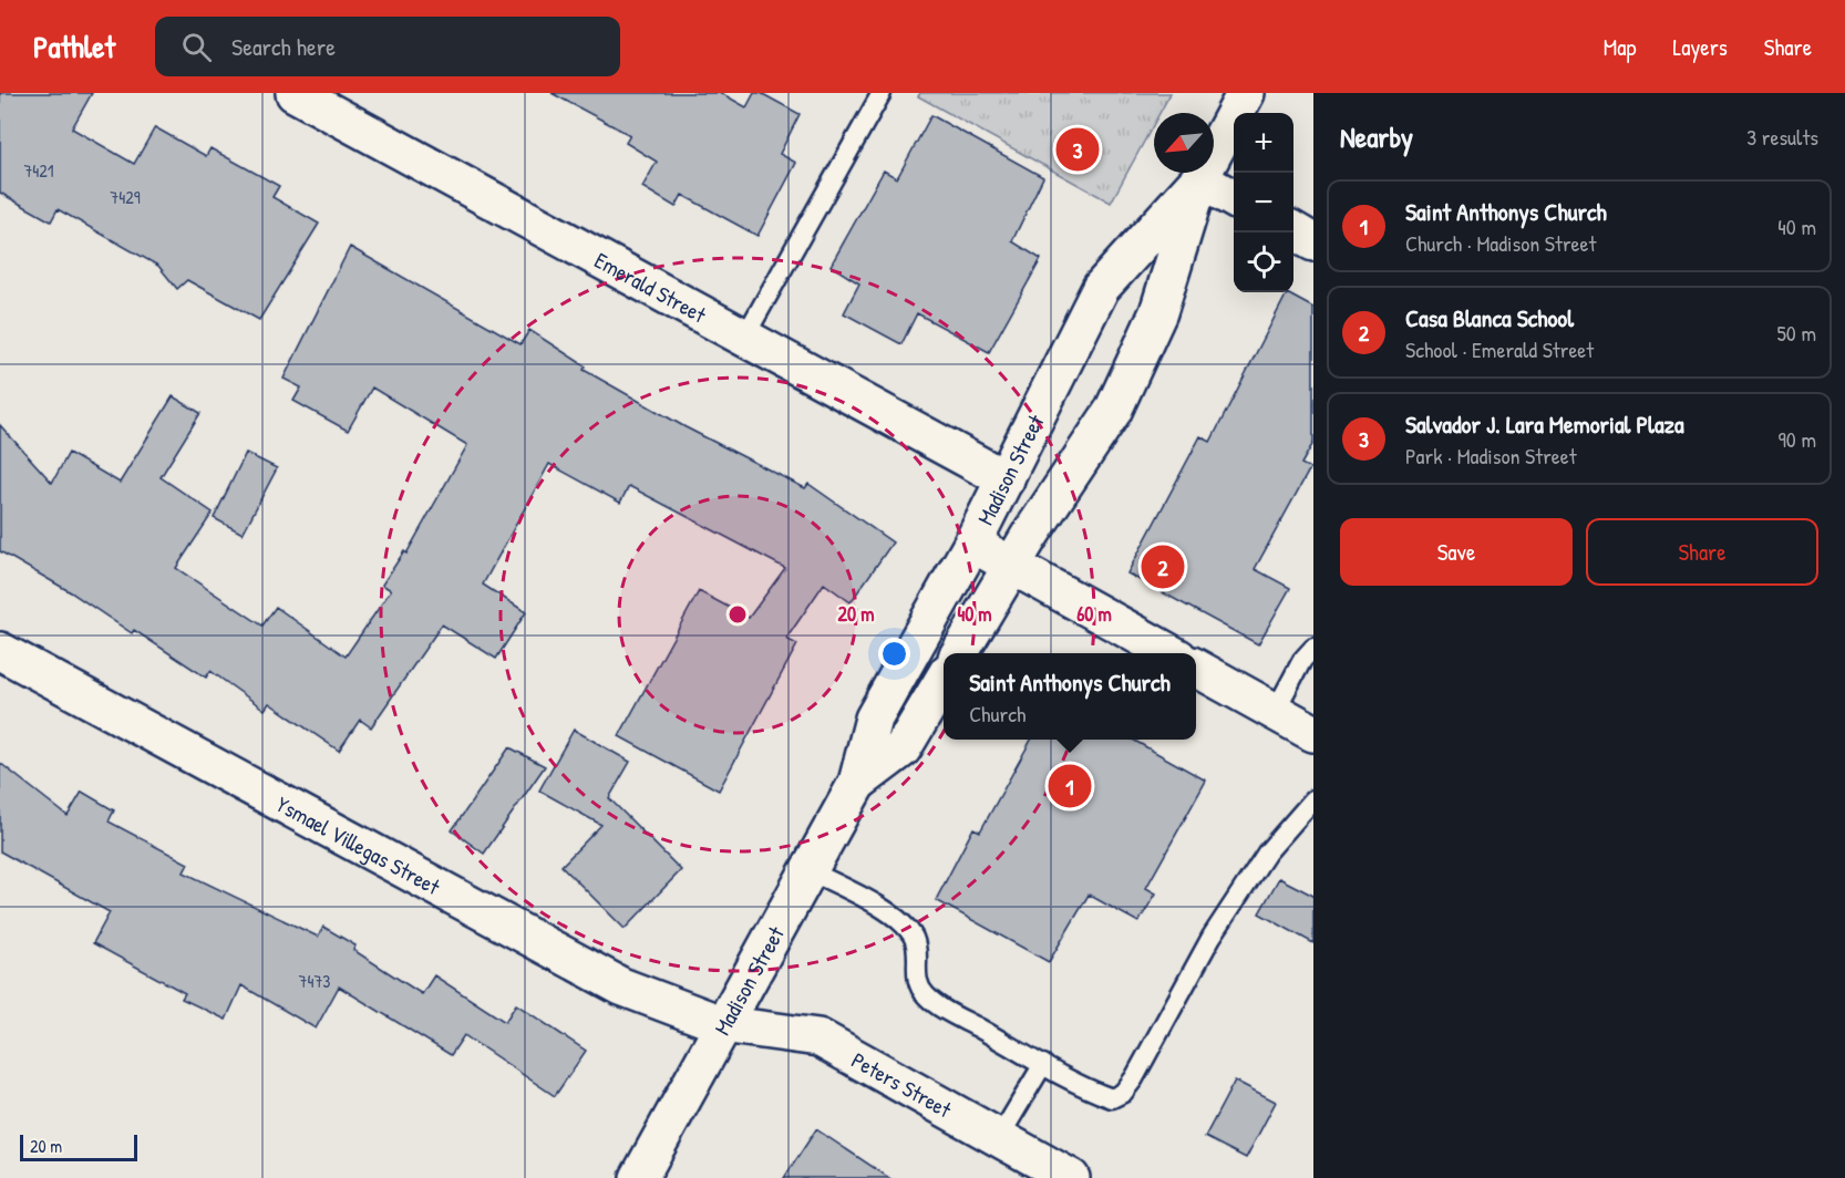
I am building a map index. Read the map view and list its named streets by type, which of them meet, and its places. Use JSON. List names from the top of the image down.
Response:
{
  "streets": {
    "street": [
      "Emerald Street",
      "Madison Street",
      "Ysmael Villegas Street",
      "Peters Street"
    ]
  },
  "crossings": [
    ["Emerald Street", "Madison Street"],
    ["Madison Street", "Ysmael Villegas Street"],
    ["Madison Street", "Peters Street"],
    ["Ysmael Villegas Street", "Peters Street"]
  ],
  "house_numbers": ["7421", "7429", "7473"],
  "scale_bar": "20 m",
  "north": "bottom left",
  "page": {
    "header": "Pathlet",
    "search": "Search here",
    "nav": ["Map", "Layers", "Share"],
    "heading": ["Nearby", "3 results"],
    "map_buttons": ["+", "−"],
    "pins": ["3", "2", "1"],
    "list": [
      {
        "mark": "1",
        "name": "Saint Anthonys Church",
        "note": "Church · Madison Street",
        "value": "40 m"
      },
      {
        "mark": "2",
        "name": "Casa Blanca School",
        "note": "School · Emerald Street",
        "value": "50 m"
      },
      {
        "mark": "3",
        "name": "Salvador J. Lara Memorial Plaza",
        "note": "Park · Madison Street",
        "value": "90 m"
      }
    ],
    "buttons": ["Save", "Share"],
    "popup": ["Saint Anthonys Church", "Church"],
    "scale": "20 m"
  },
  "rings": ["20 m", "40 m", "60 m"]
}
